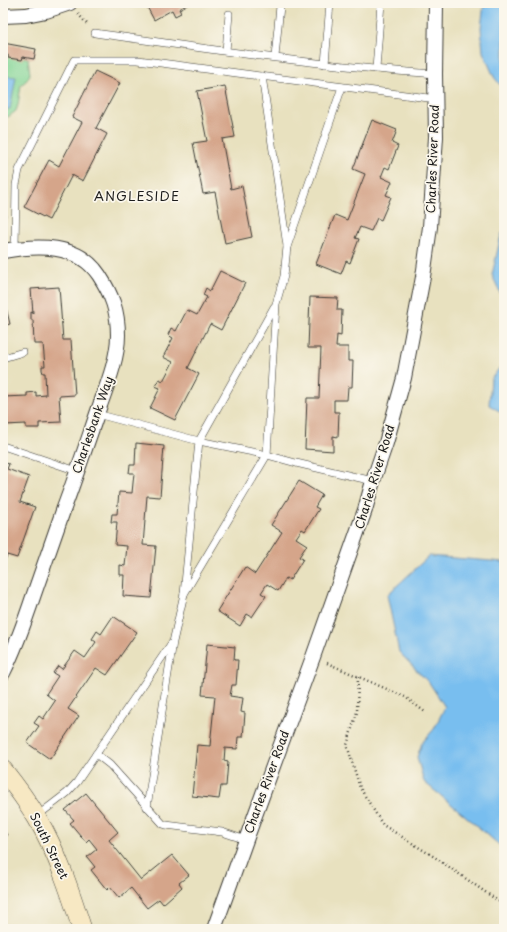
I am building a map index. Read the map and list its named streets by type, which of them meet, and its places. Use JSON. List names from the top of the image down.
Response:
{
  "streets": {
    "main road": ["South Street"],
    "street": ["Charles River Road", "Charlesbank Way"]
  },
  "districts": ["ANGLESIDE"]
}
